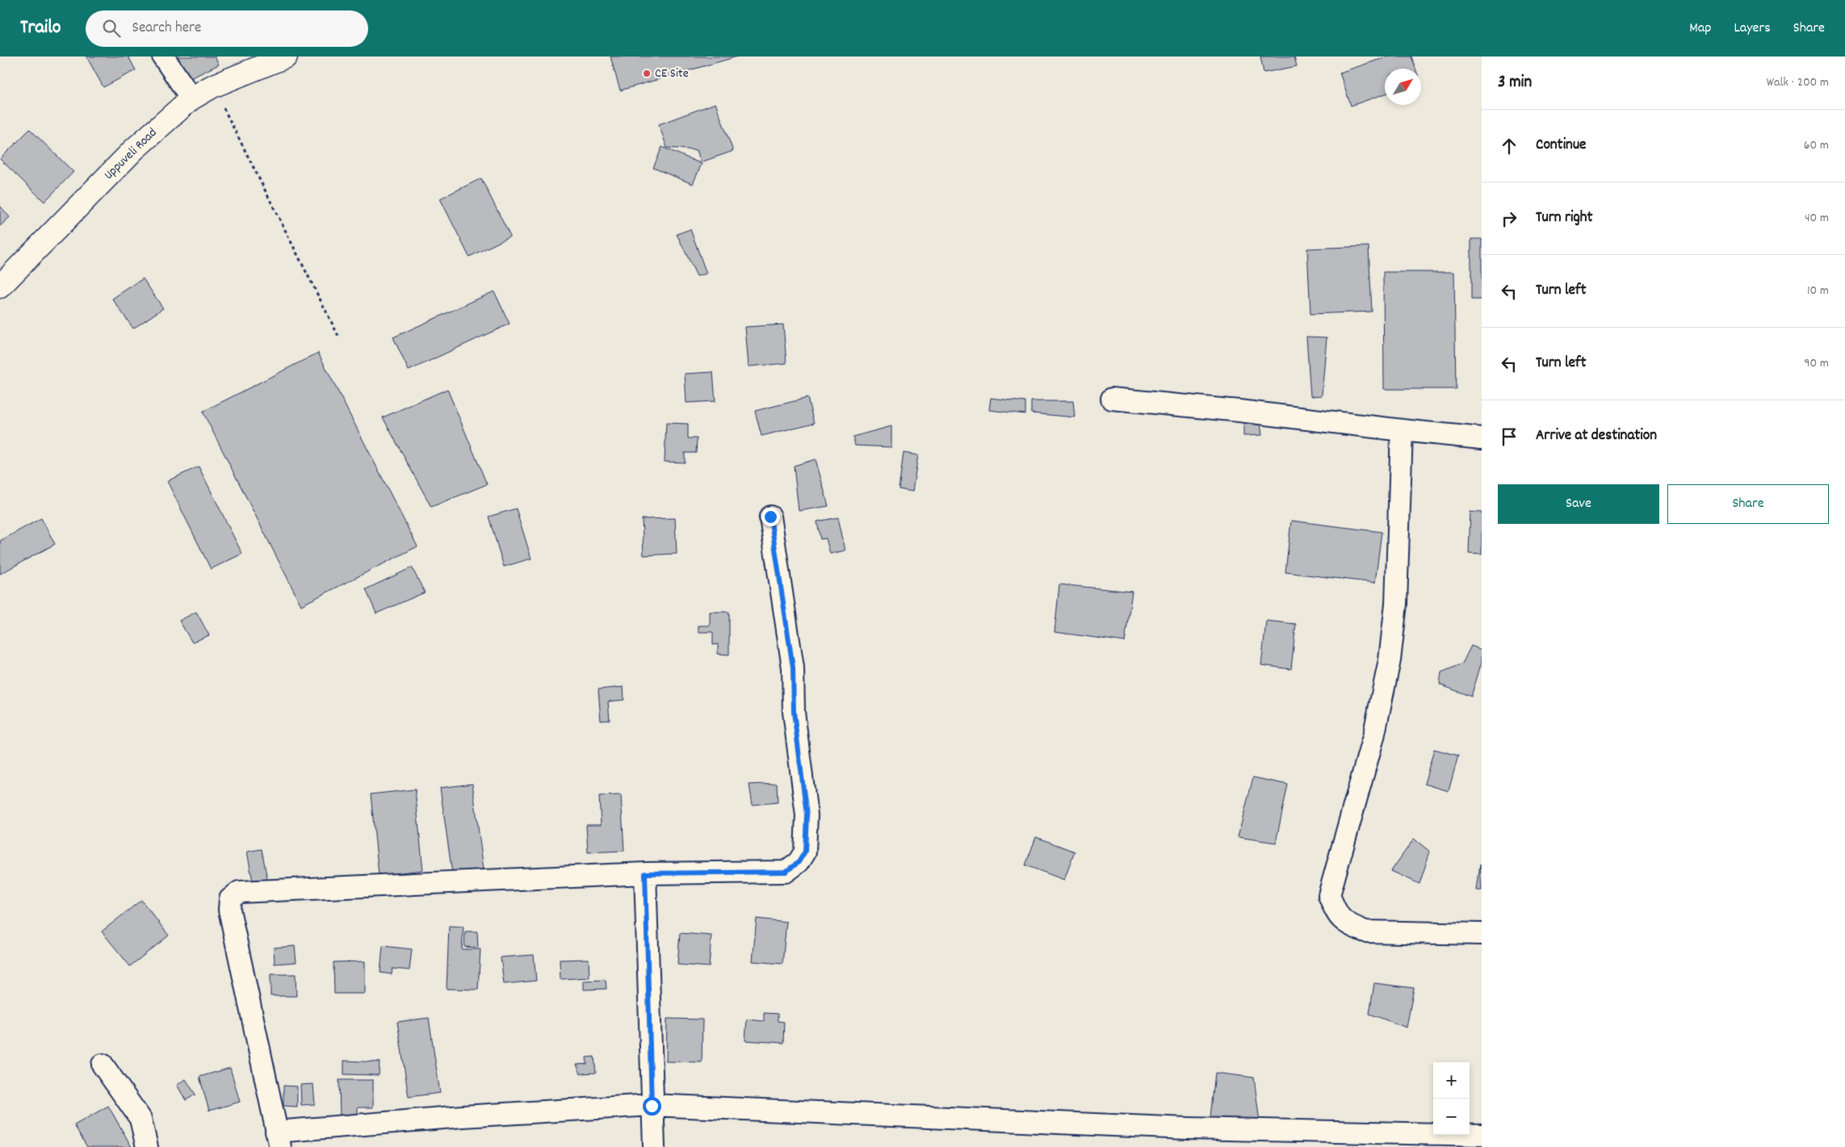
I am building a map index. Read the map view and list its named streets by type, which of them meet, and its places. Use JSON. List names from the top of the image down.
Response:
{
  "streets": {
    "main road": ["Uppuveli Road"]
  },
  "places": ["CE Site"],
  "north": "top right",
  "page": {
    "header": "Trailo",
    "search": "Search here",
    "nav": ["Map", "Layers", "Share"],
    "heading": ["3 min", "Walk · 200 m"],
    "list": [
      ["Continue", "60 m"],
      ["Turn right", "40 m"],
      ["Turn left", "10 m"],
      ["Turn left", "90 m"],
      "Arrive at destination"
    ],
    "buttons": ["Save", "Share"],
    "map_buttons": ["+", "−"]
  }
}
